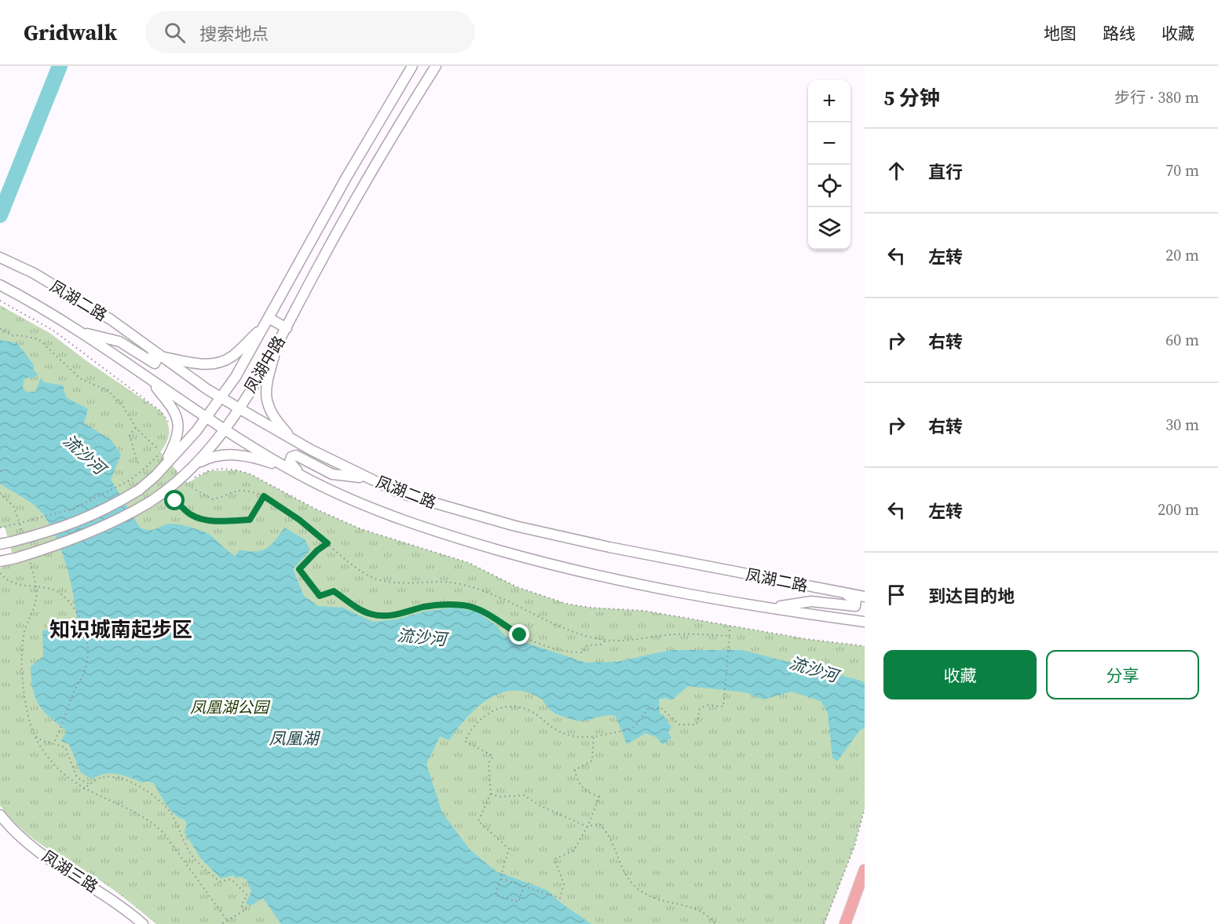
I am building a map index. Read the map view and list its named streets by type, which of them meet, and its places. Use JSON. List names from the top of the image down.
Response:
{
  "streets": {
    "street": ["凤湖二路", "凤湖中路", "凤湖三路"]
  },
  "crossings": [
    ["凤湖二路", "凤湖中路"]
  ],
  "districts": ["知识城南起步区"],
  "water": ["流沙河", "凤凰湖"],
  "parks": ["凤凰湖公园"],
  "page": {
    "header": "Gridwalk",
    "search": "搜索地点",
    "nav": ["地图", "路线", "收藏"],
    "heading": ["5 分钟", "步行 · 380 m"],
    "map_buttons": ["+", "−"],
    "list": [
      ["直行", "70 m"],
      ["左转", "20 m"],
      ["右转", "60 m"],
      ["右转", "30 m"],
      ["左转", "200 m"],
      "到达目的地"
    ],
    "buttons": ["收藏", "分享"]
  }
}
